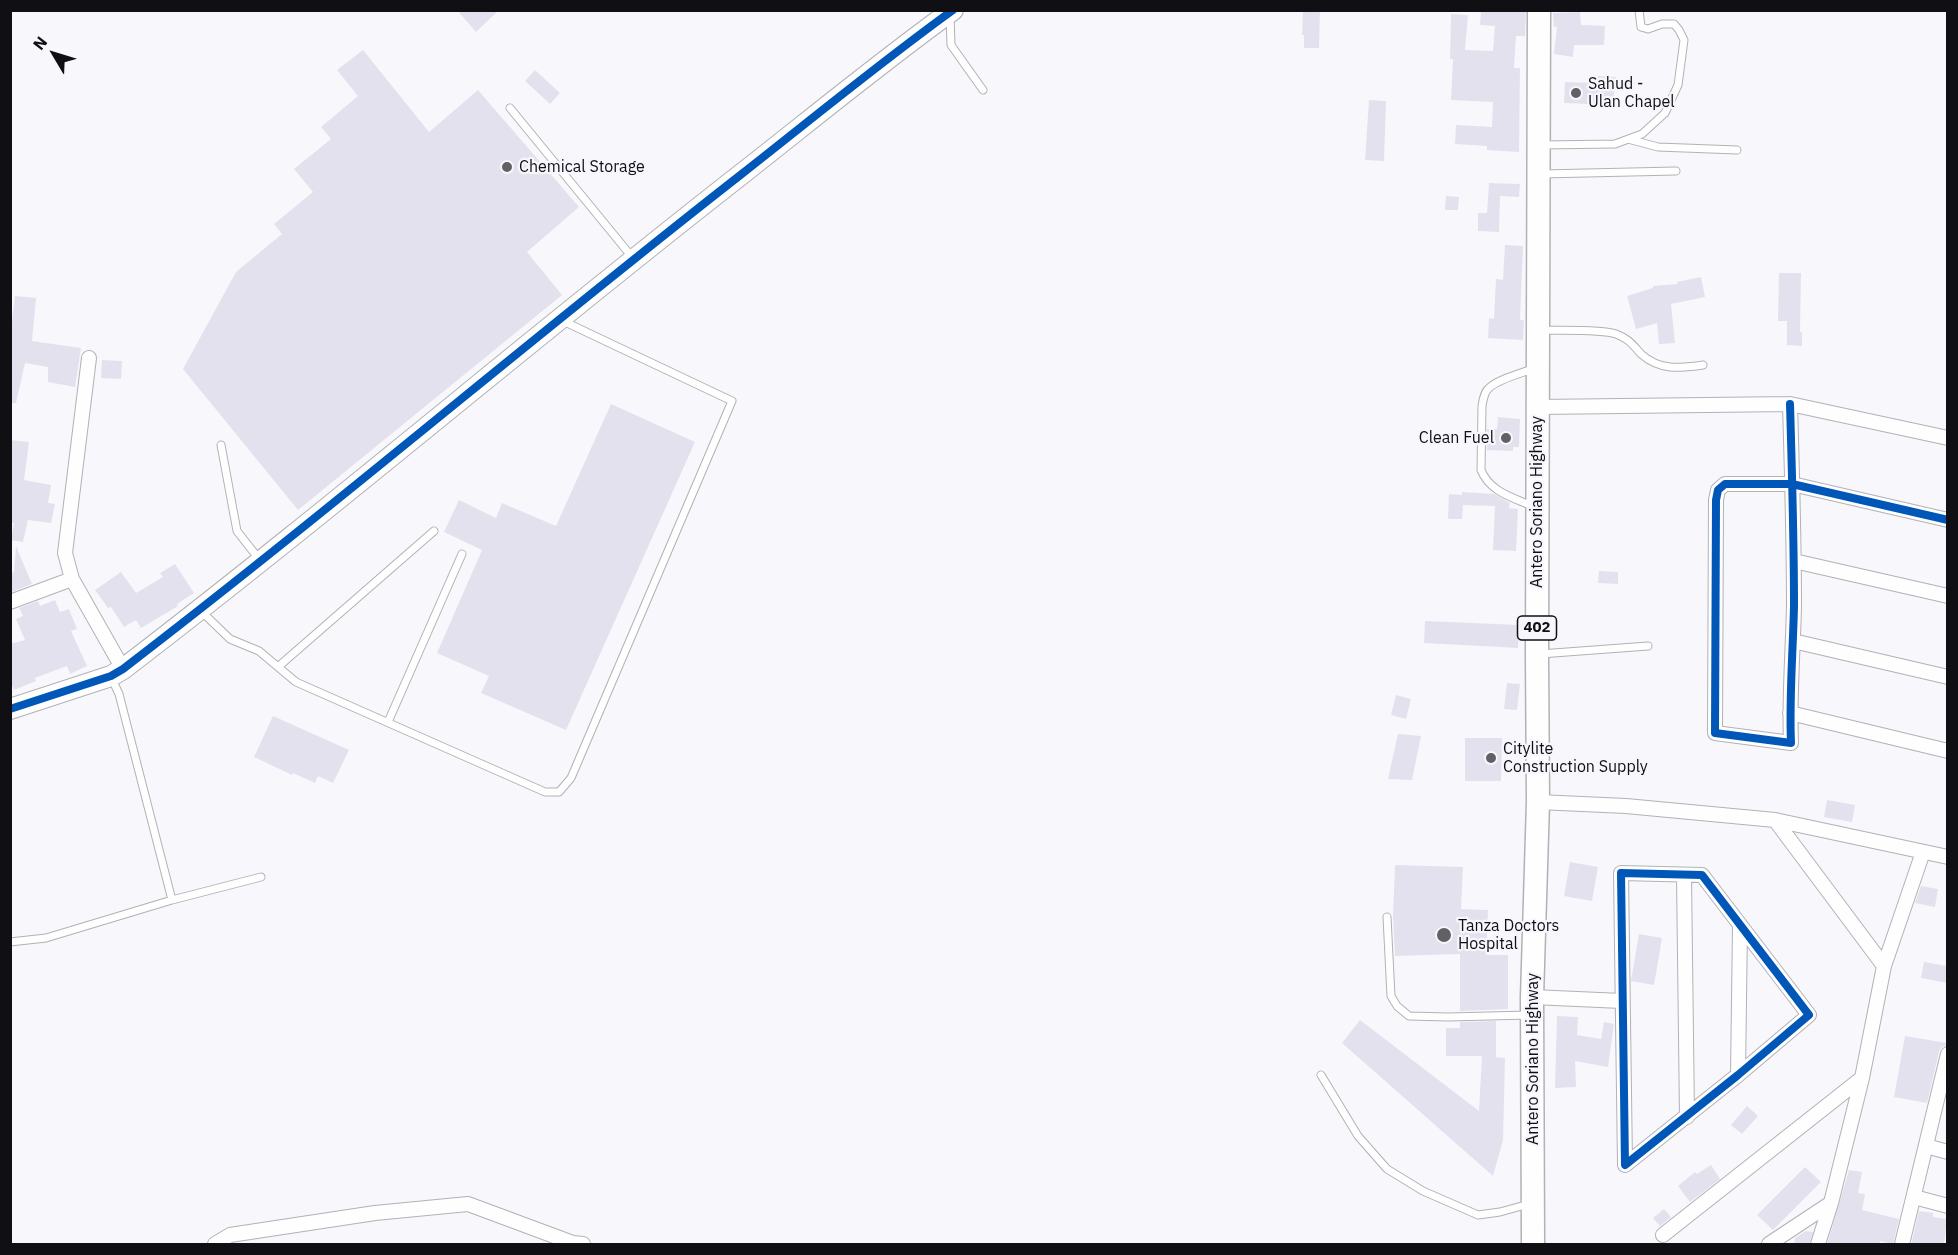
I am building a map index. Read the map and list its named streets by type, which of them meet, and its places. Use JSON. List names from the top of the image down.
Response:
{
  "streets": {
    "main road": ["Antero Soriano Highway", "402"]
  },
  "places": [
    "Sahud - Ulan Chapel",
    "Chemical Storage",
    "Clean Fuel",
    "Citylite Construction Supply",
    "Tanza Doctors Hospital"
  ],
  "north": "top left"
}
